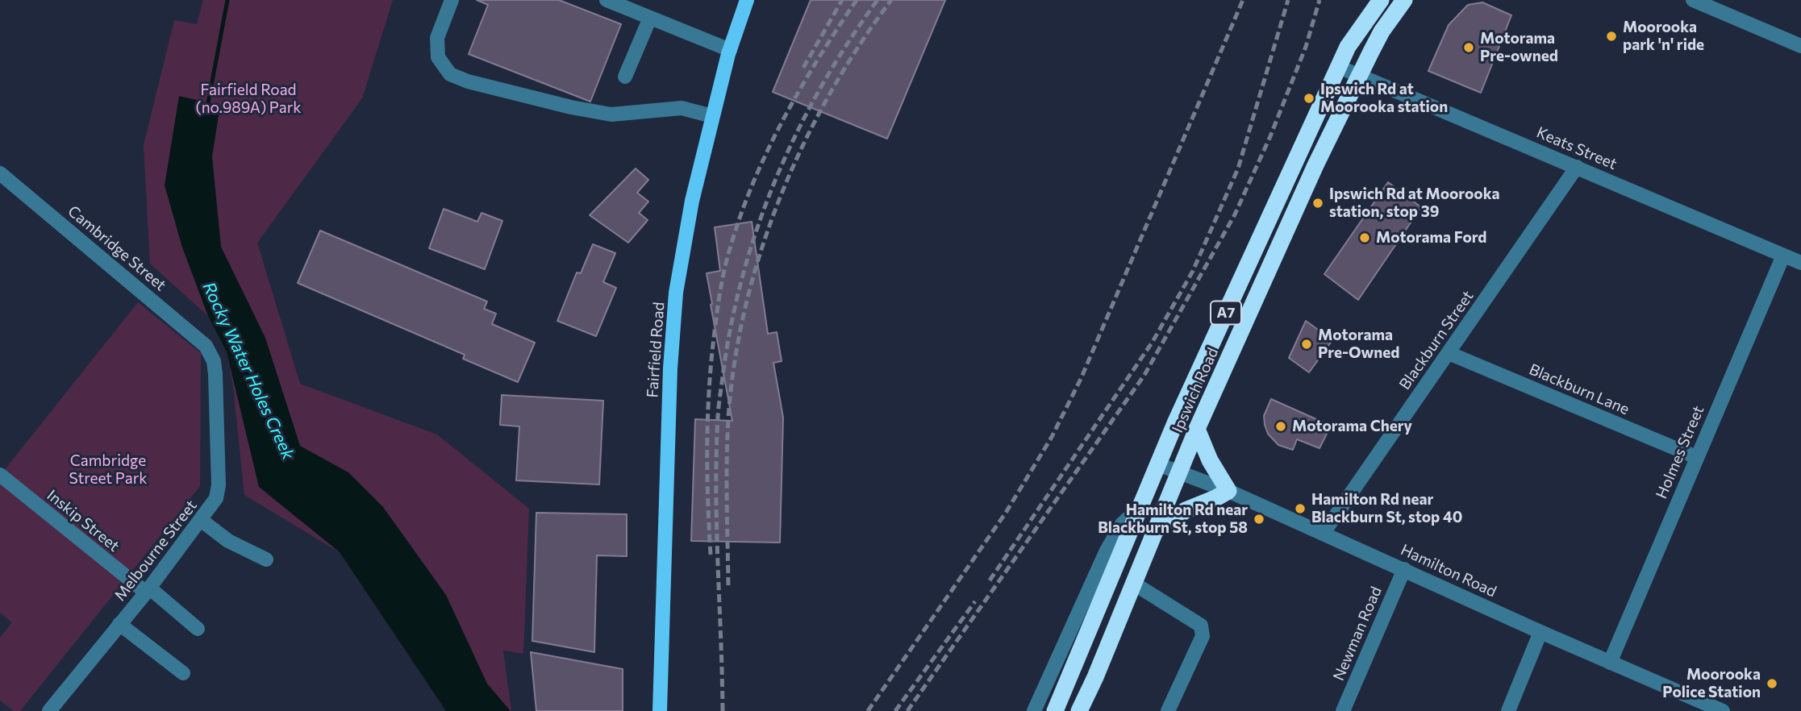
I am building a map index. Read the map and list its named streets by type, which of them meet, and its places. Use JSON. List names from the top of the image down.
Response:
{
  "streets": {
    "highway": ["A7", "Ipswich Road"],
    "main road": ["Fairfield Road"],
    "street": [
      "Keats Street",
      "Cambridge Street",
      "Blackburn Street",
      "Blackburn Lane",
      "Holmes Street",
      "Inskip Street",
      "Melbourne Street",
      "Hamilton Road",
      "Newman Road"
    ]
  },
  "crossings": [
    ["Keats Street", "Blackburn Street"],
    ["Keats Street", "Ipswich Road"],
    ["Keats Street", "Holmes Street"],
    ["Cambridge Street", "Melbourne Street"],
    ["Blackburn Street", "Blackburn Lane"],
    ["Blackburn Street", "Hamilton Road"],
    ["Blackburn Lane", "Holmes Street"],
    ["Ipswich Road", "Hamilton Road"],
    ["Holmes Street", "Hamilton Road"],
    ["Inskip Street", "Melbourne Street"],
    ["Hamilton Road", "Newman Road"]
  ],
  "water": ["Rocky Water Holes Creek"],
  "parks": ["Fairfield Road (no.989A) Park", "Cambridge Street Park"],
  "places": [
    "Moorooka park 'n' ride",
    "Motorama Pre-owned",
    "Ipswich Rd at Moorooka station",
    "Ipswich Rd at Moorooka station, stop 39",
    "Motorama Ford",
    "Motorama Pre-Owned",
    "Motorama Chery",
    "Hamilton Rd near Blackburn St, stop 40",
    "Hamilton Rd near Blackburn St, stop 58",
    "Moorooka Police Station"
  ]
}
